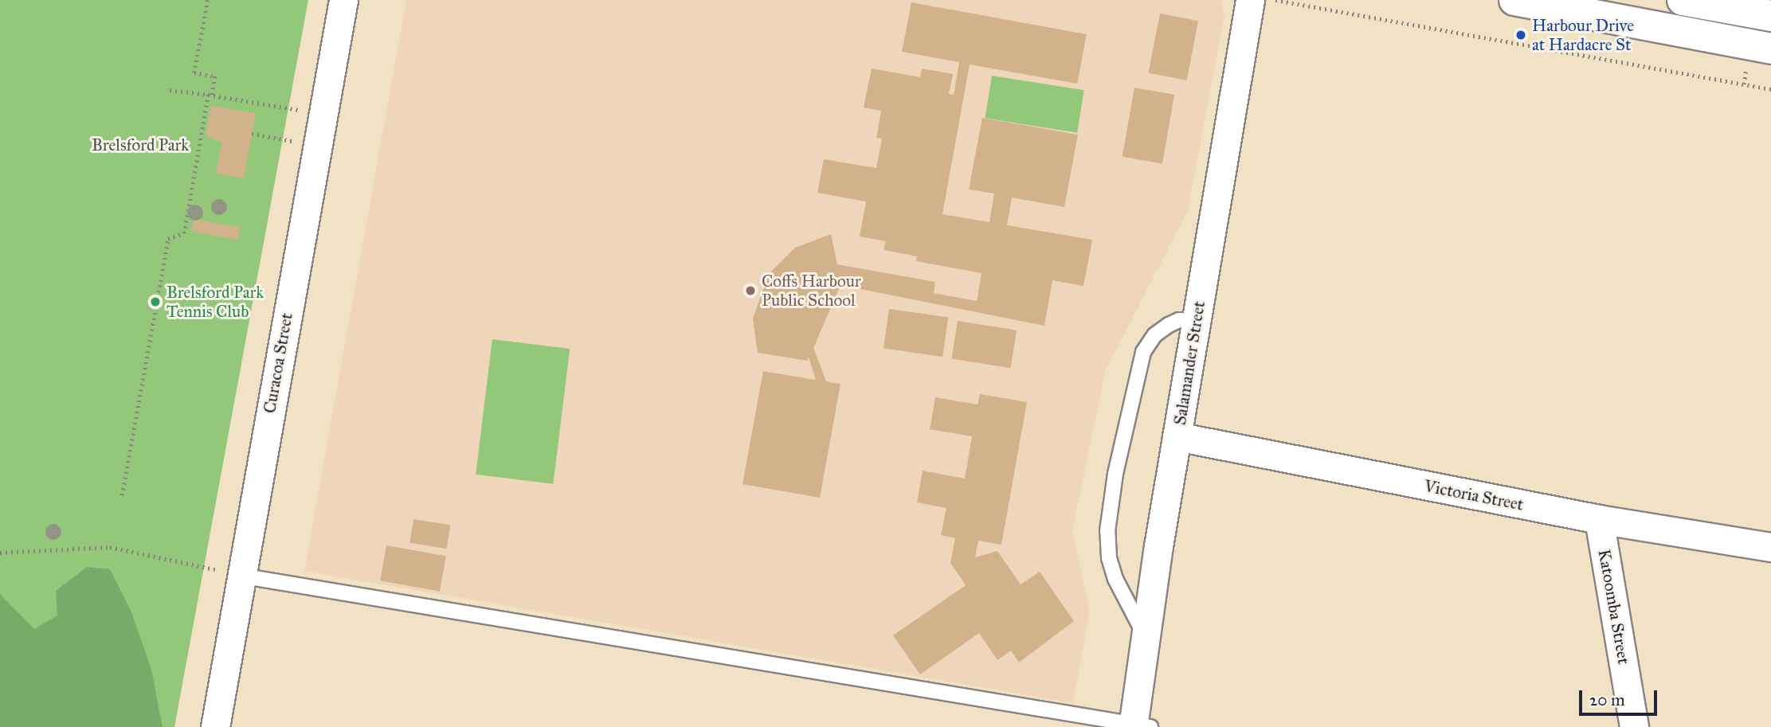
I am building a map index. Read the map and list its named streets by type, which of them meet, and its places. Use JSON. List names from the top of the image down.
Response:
{
  "streets": {
    "street": [
      "Curacoa Street",
      "Salamander Street",
      "Victoria Street",
      "Katoomba Street"
    ]
  },
  "crossings": [
    ["Salamander Street", "Victoria Street"],
    ["Victoria Street", "Katoomba Street"]
  ],
  "parks": ["Brelsford Park"],
  "places": ["Harbour Drive at Hardacre St", "Coffs Harbour Public School", "Brelsford Park Tennis Club"],
  "scale_bar": "20 m"
}
